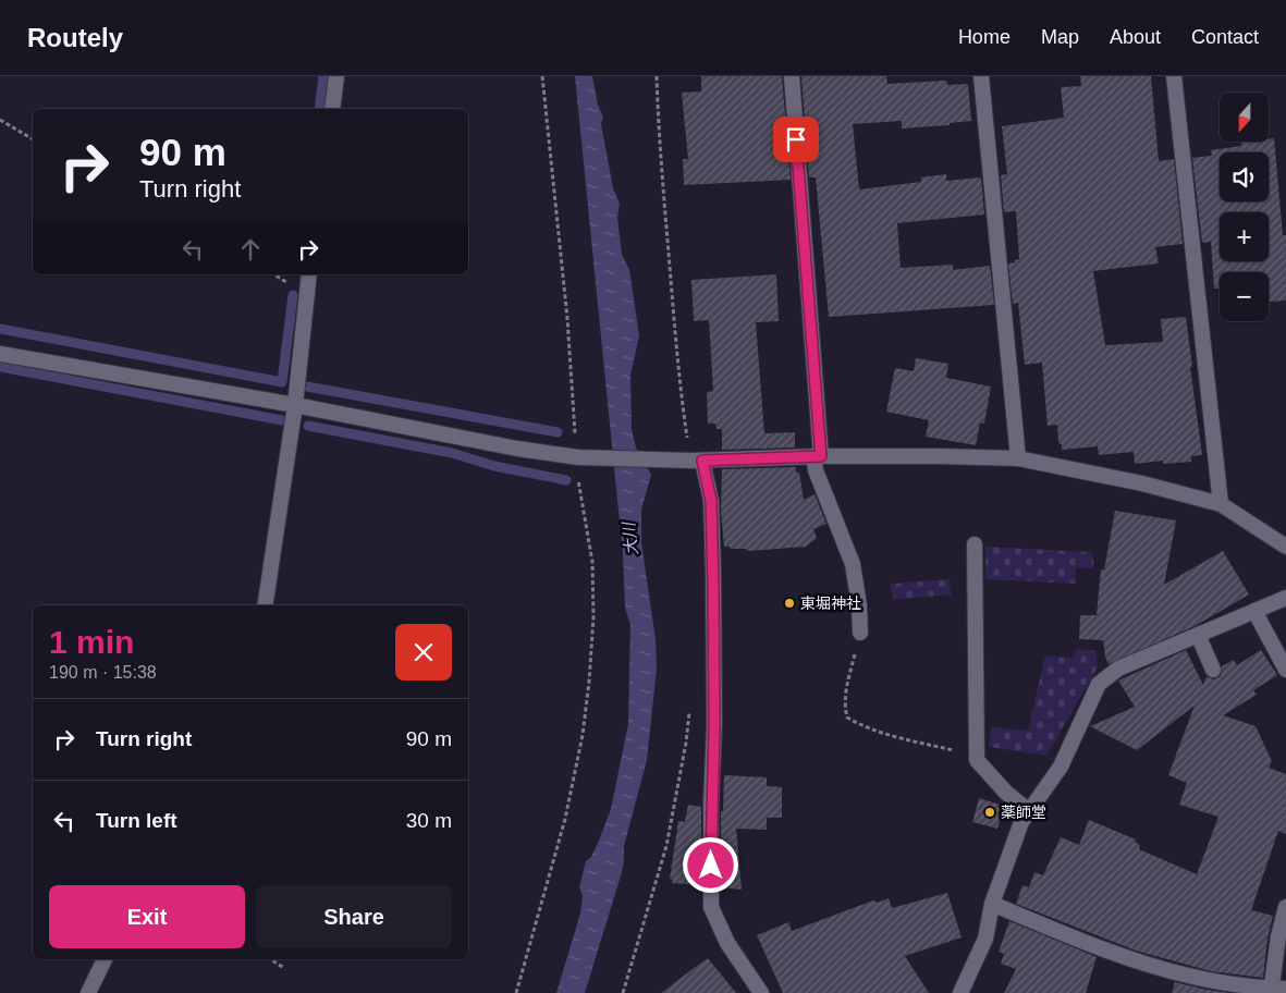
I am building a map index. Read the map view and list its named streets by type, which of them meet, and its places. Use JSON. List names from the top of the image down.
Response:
{
  "water": ["大川"],
  "places": ["東堀神社", "薬師堂"],
  "north": "bottom",
  "page": {
    "header": "Routely",
    "nav": [
      "Home",
      "Map",
      "About",
      "Contact"
    ],
    "map_buttons": ["+", "−"],
    "turn": ["90 m", "Turn right"],
    "heading": ["1 min", "190 m · 15:38"],
    "list": [
      {
        "name": "Turn right",
        "value": "90 m"
      },
      {
        "name": "Turn left",
        "value": "30 m"
      }
    ],
    "buttons": ["Exit", "Share"]
  }
}
